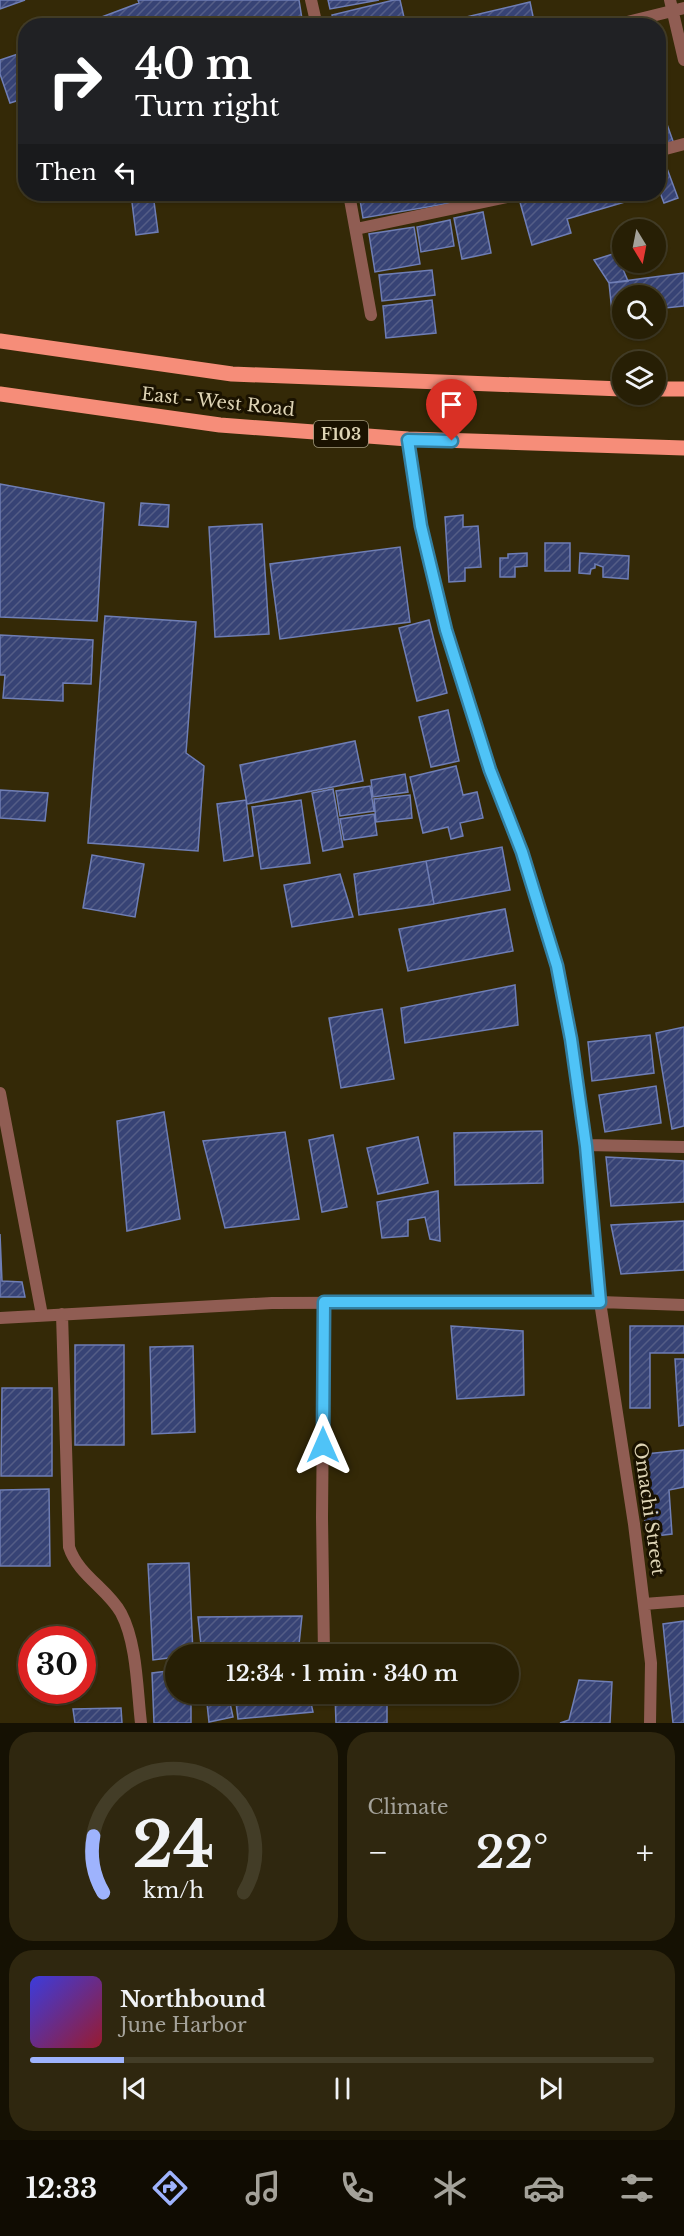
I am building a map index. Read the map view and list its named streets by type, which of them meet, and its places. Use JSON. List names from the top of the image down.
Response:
{
  "streets": {
    "main road": ["East - West Road", "F103"],
    "street": ["Omachi Street"]
  },
  "crossings": [
    ["East - West Road", "Omachi Street"]
  ],
  "north": "bottom",
  "page": {
    "turn": ["40 m", "Turn right"],
    "then": "Then",
    "limit": "30",
    "trip": "12:34 · 1 min · 340 m",
    "tile": "Climate",
    "heat": ["−", "22°", "+"],
    "song": ["Northbound", "June Harbor"],
    "tabs": "12:33",
    "gauge": ["24", "km/h"]
  }
}
